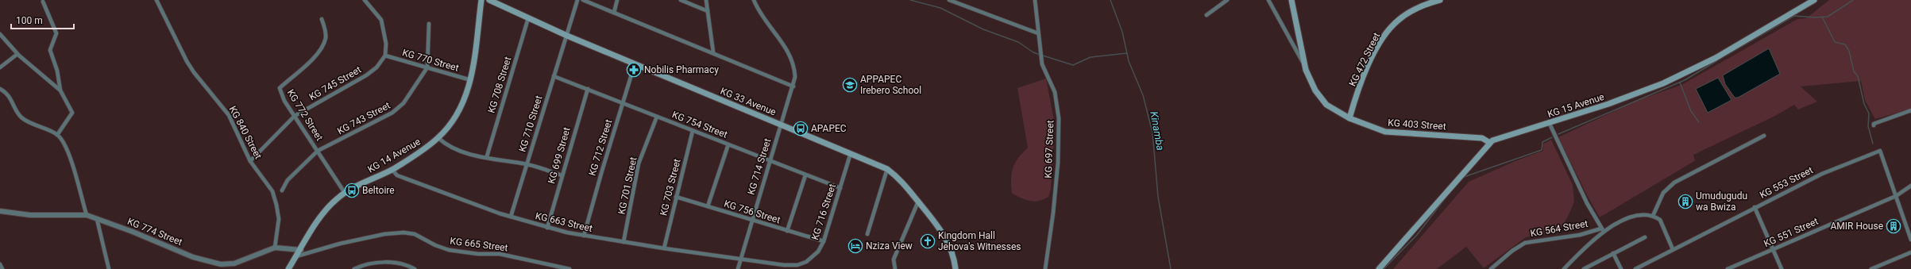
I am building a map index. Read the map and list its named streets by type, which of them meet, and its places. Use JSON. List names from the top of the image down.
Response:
{
  "streets": {
    "main road": [
      "KG 472 Street",
      "KG 33 Avenue",
      "KG 15 Avenue",
      "KG 403 Street",
      "KG 14 Avenue"
    ],
    "street": [
      "KG 770 Street",
      "KG 745 Street",
      "KG 708 Street",
      "KG 772 Street",
      "KG 743 Street",
      "KG 710 Street",
      "KG 754 Street",
      "KG 840 Street",
      "KG 712 Street",
      "KG 697 Street",
      "KG 699 Street",
      "KG 714 Street",
      "KG 553 Street",
      "KG 701 Street",
      "KG 703 Street",
      "KG 756 Street",
      "KG 716 Street",
      "KG 663 Street",
      "KG 564 Street",
      "KG 774 Street",
      "KG 551 Street",
      "KG 665 Street"
    ]
  },
  "crossings": [
    ["KG 472 Street", "KG 403 Street"],
    ["KG 770 Street", "KG 745 Street"],
    ["KG 770 Street", "KG 743 Street"],
    ["KG 770 Street", "KG 14 Avenue"],
    ["KG 745 Street", "KG 772 Street"],
    ["KG 745 Street", "KG 840 Street"],
    ["KG 708 Street", "KG 33 Avenue"],
    ["KG 33 Avenue", "KG 710 Street"],
    ["KG 33 Avenue", "KG 712 Street"],
    ["KG 33 Avenue", "KG 714 Street"],
    ["KG 33 Avenue", "KG 716 Street"],
    ["KG 15 Avenue", "KG 403 Street"],
    ["KG 772 Street", "KG 743 Street"],
    ["KG 772 Street", "KG 14 Avenue"],
    ["KG 710 Street", "KG 754 Street"],
    ["KG 710 Street", "KG 663 Street"],
    ["KG 754 Street", "KG 712 Street"],
    ["KG 754 Street", "KG 699 Street"],
    ["KG 754 Street", "KG 714 Street"],
    ["KG 754 Street", "KG 701 Street"],
    ["KG 754 Street", "KG 703 Street"],
    ["KG 754 Street", "KG 716 Street"],
    ["KG 840 Street", "KG 774 Street"],
    ["KG 712 Street", "KG 663 Street"],
    ["KG 14 Avenue", "KG 663 Street"],
    ["KG 14 Avenue", "KG 774 Street"],
    ["KG 14 Avenue", "KG 665 Street"],
    ["KG 699 Street", "KG 663 Street"],
    ["KG 714 Street", "KG 756 Street"],
    ["KG 714 Street", "KG 716 Street"],
    ["KG 714 Street", "KG 663 Street"],
    ["KG 553 Street", "KG 551 Street"],
    ["KG 701 Street", "KG 663 Street"],
    ["KG 703 Street", "KG 756 Street"],
    ["KG 703 Street", "KG 663 Street"],
    ["KG 756 Street", "KG 716 Street"],
    ["KG 716 Street", "KG 663 Street"]
  ],
  "water": ["Kinamba"],
  "places": {
    "pharmacy": ["Nobilis Pharmacy"],
    "school or university": ["APPAPEC Irebero School"],
    "bus stop": ["APAPEC", "Beltoire"],
    "building": ["Umudugudu wa Bwiza", "AMIR House"],
    "church": ["Kingdom Hall Jehova's Witnesses"],
    "hotel": ["Nziza View"]
  },
  "scale_bar": "100 m"
}
